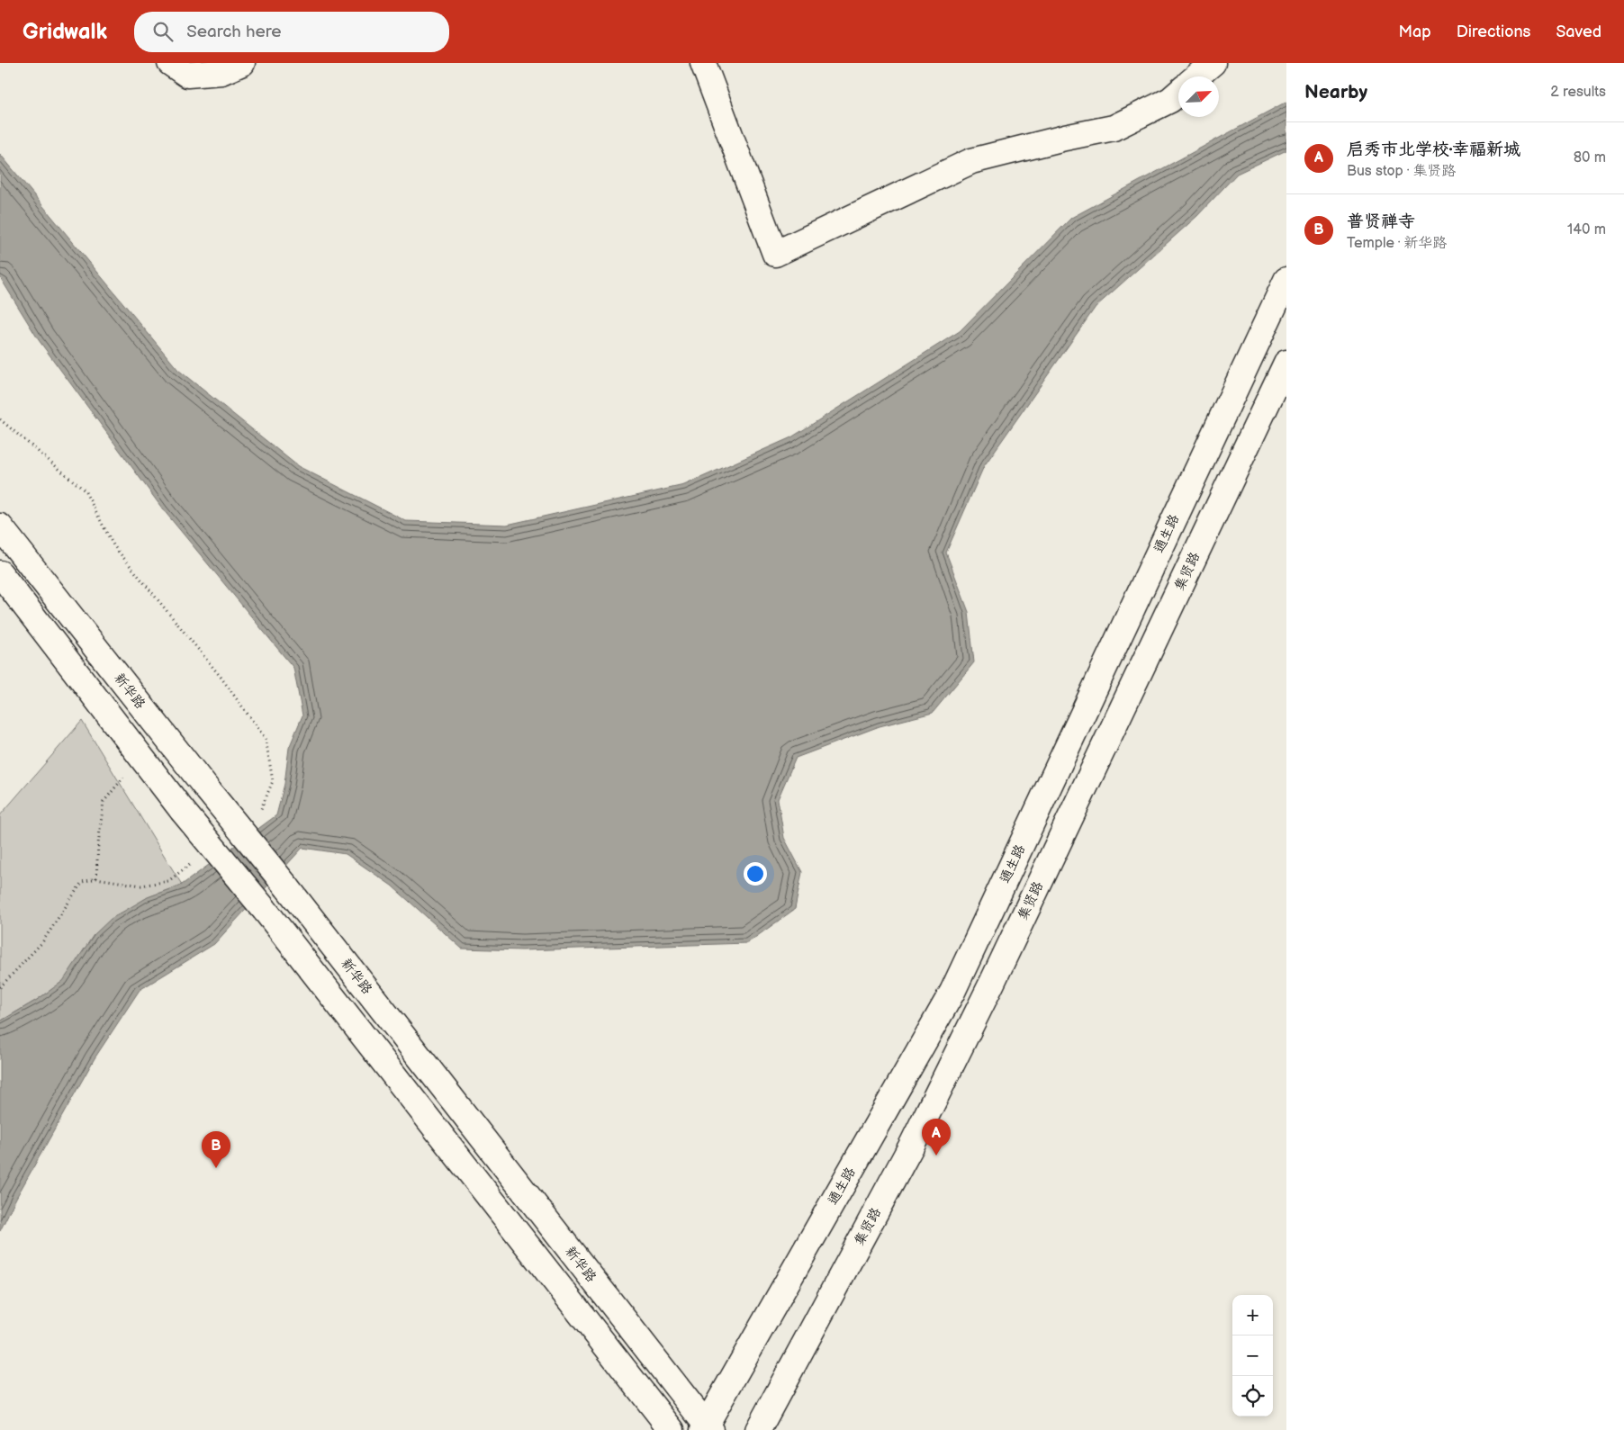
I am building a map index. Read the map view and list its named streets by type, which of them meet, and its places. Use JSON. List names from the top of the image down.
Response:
{
  "streets": {
    "main road": ["通生路", "集贤路", "新华路"]
  },
  "crossings": [
    ["通生路", "新华路"]
  ],
  "north": "top right",
  "page": {
    "header": "Gridwalk",
    "search": "Search here",
    "nav": ["Map", "Directions", "Saved"],
    "heading": ["Nearby", "2 results"],
    "list": [
      {
        "mark": "A",
        "name": "启秀市北学校·幸福新城",
        "note": "Bus stop · 集贤路",
        "value": "80 m"
      },
      {
        "mark": "B",
        "name": "普贤禅寺",
        "note": "Temple · 新华路",
        "value": "140 m"
      }
    ],
    "pins": ["A", "B"],
    "map_buttons": ["+", "−"]
  }
}
